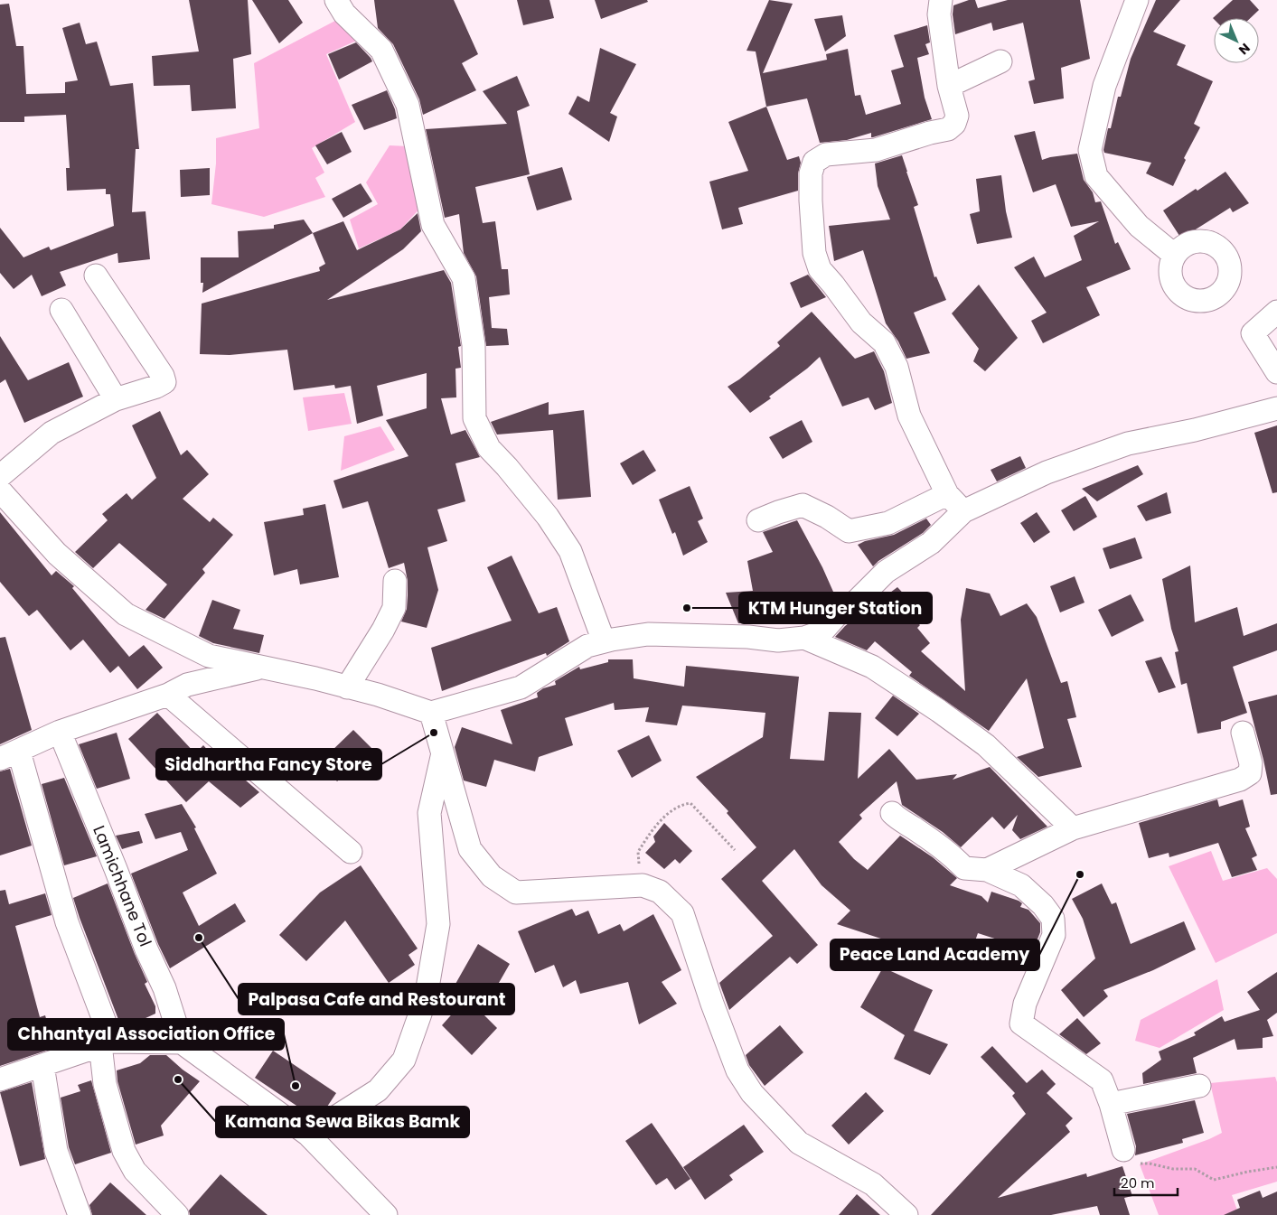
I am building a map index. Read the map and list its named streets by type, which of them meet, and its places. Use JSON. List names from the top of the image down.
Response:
{
  "streets": {
    "street": ["Lamichhane Tol"]
  },
  "places": [
    "KTM Hunger Station",
    "Siddhartha Fancy Store",
    "Peace Land Academy",
    "Palpasa Cafe and Restourant",
    "Kamana Sewa Bikas Bamk",
    "Chhantyal Association Office"
  ],
  "scale_bar": "20 m",
  "north": "bottom right"
}
